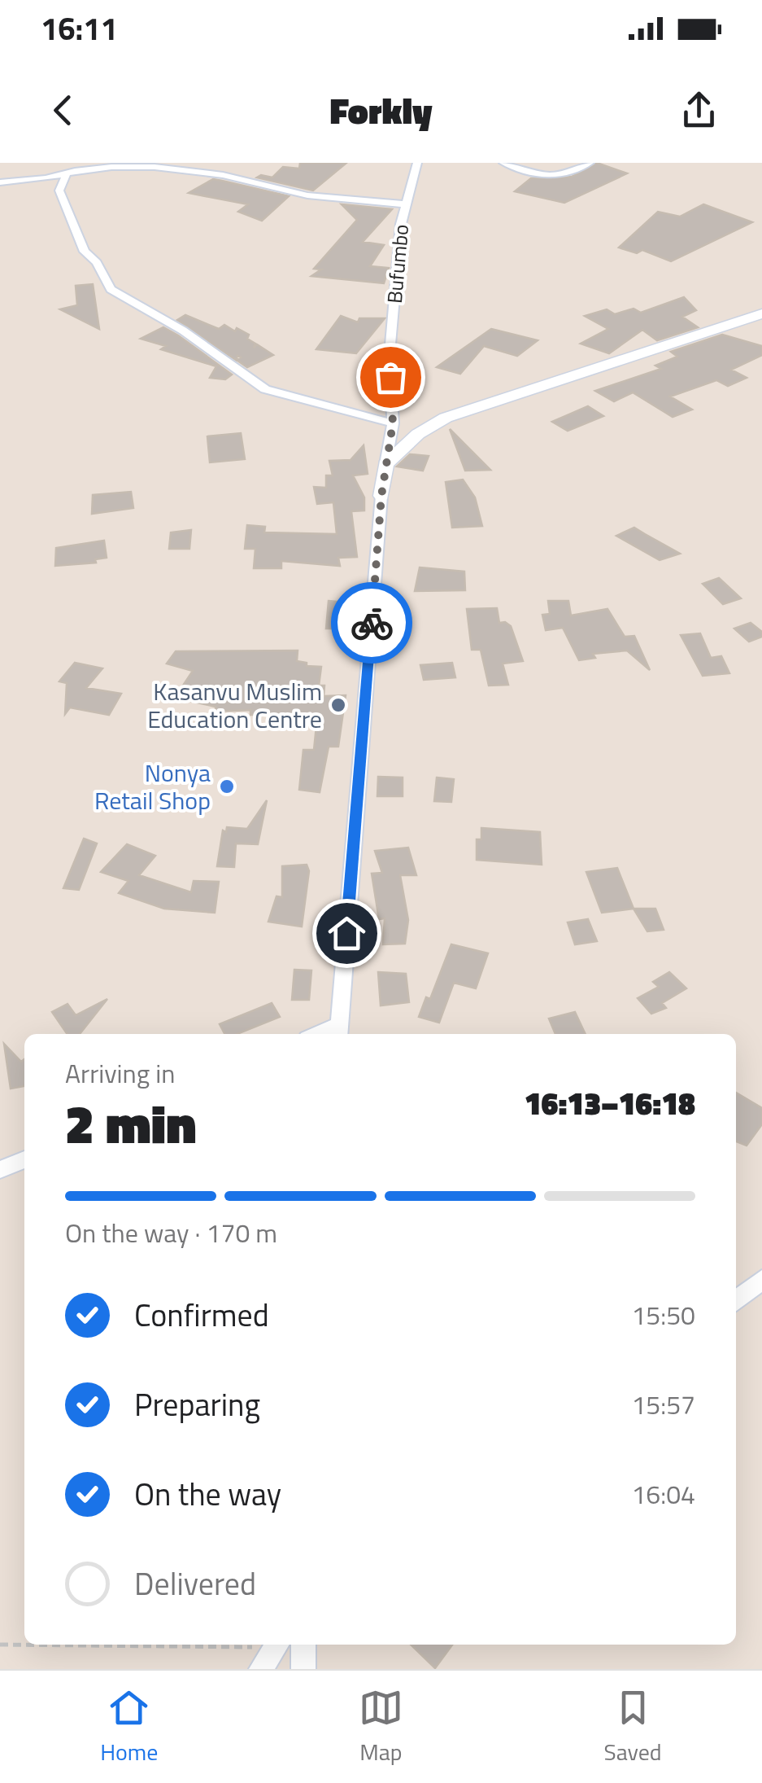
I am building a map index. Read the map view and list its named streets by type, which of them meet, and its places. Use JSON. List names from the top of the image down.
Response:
{
  "streets": {
    "street": ["Bufumbo"]
  },
  "places": ["Kasanvu Muslim Education Centre", "Nonya Retail Shop"],
  "page": {
    "status": "16:11",
    "header": "Forkly",
    "heading": ["2 min", "Arriving in", "16:13–16:18"],
    "bar": "On the way · 170 m",
    "list": [
      ["Confirmed", "15:50"],
      ["Preparing", "15:57"],
      ["On the way", "16:04"],
      "Delivered"
    ],
    "tabs": ["Home", "Map", "Saved"]
  }
}
